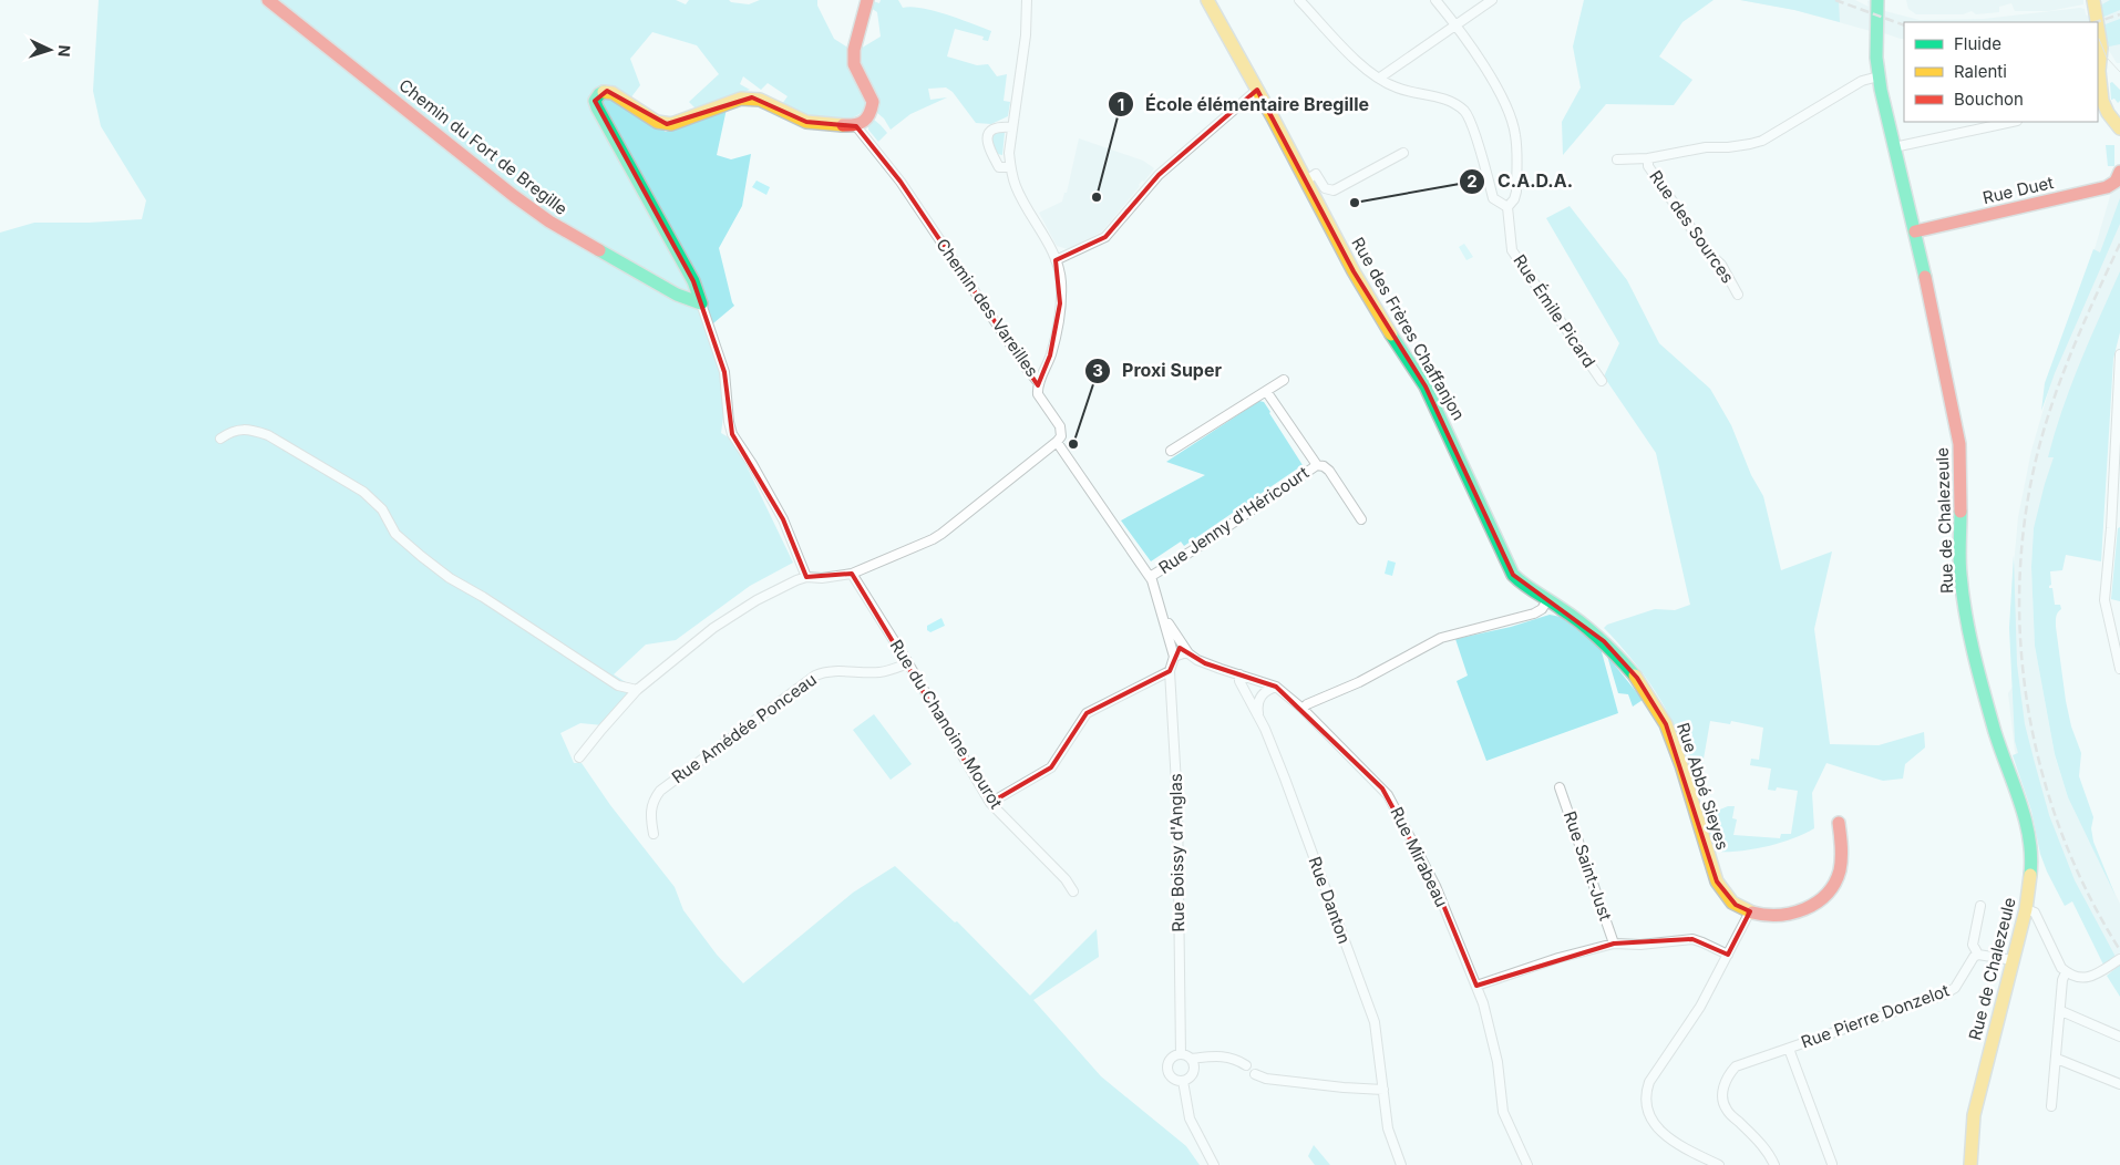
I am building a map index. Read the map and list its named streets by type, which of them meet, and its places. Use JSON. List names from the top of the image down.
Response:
{
  "streets": {
    "street": [
      "Chemin du Fort de Bregille",
      "Rue Duet",
      "Rue des Sources",
      "Chemin des Vareilles",
      "Rue Émile Picard",
      "Rue des Frères Chaffanjon",
      "Rue Jenny d'Héricourt",
      "Rue de Chalezeule",
      "Rue du Chanoine Mourot",
      "Rue Amédée Ponceau",
      "Rue Abbé Sieyes",
      "Rue Boissy d'Anglas",
      "Rue Mirabeau",
      "Rue Saint-Just",
      "Rue Danton",
      "Rue Pierre Donzelot"
    ]
  },
  "crossings": [
    ["Rue Duet", "Rue de Chalezeule"],
    ["Rue des Sources", "Rue de Chalezeule"],
    ["Chemin des Vareilles", "Rue Jenny d'Héricourt"],
    ["Chemin des Vareilles", "Rue Boissy d'Anglas"],
    ["Chemin des Vareilles", "Rue Mirabeau"],
    ["Rue des Frères Chaffanjon", "Rue Abbé Sieyes"],
    ["Rue du Chanoine Mourot", "Rue Amédée Ponceau"],
    ["Rue Boissy d'Anglas", "Rue Mirabeau"],
    ["Rue Mirabeau", "Rue Danton"]
  ],
  "places": ["École élémentaire Bregille", "C.A.D.A.", "Proxi Super"],
  "legend": ["Fluide", "Ralenti", "Bouchon"],
  "north": "right"
}
